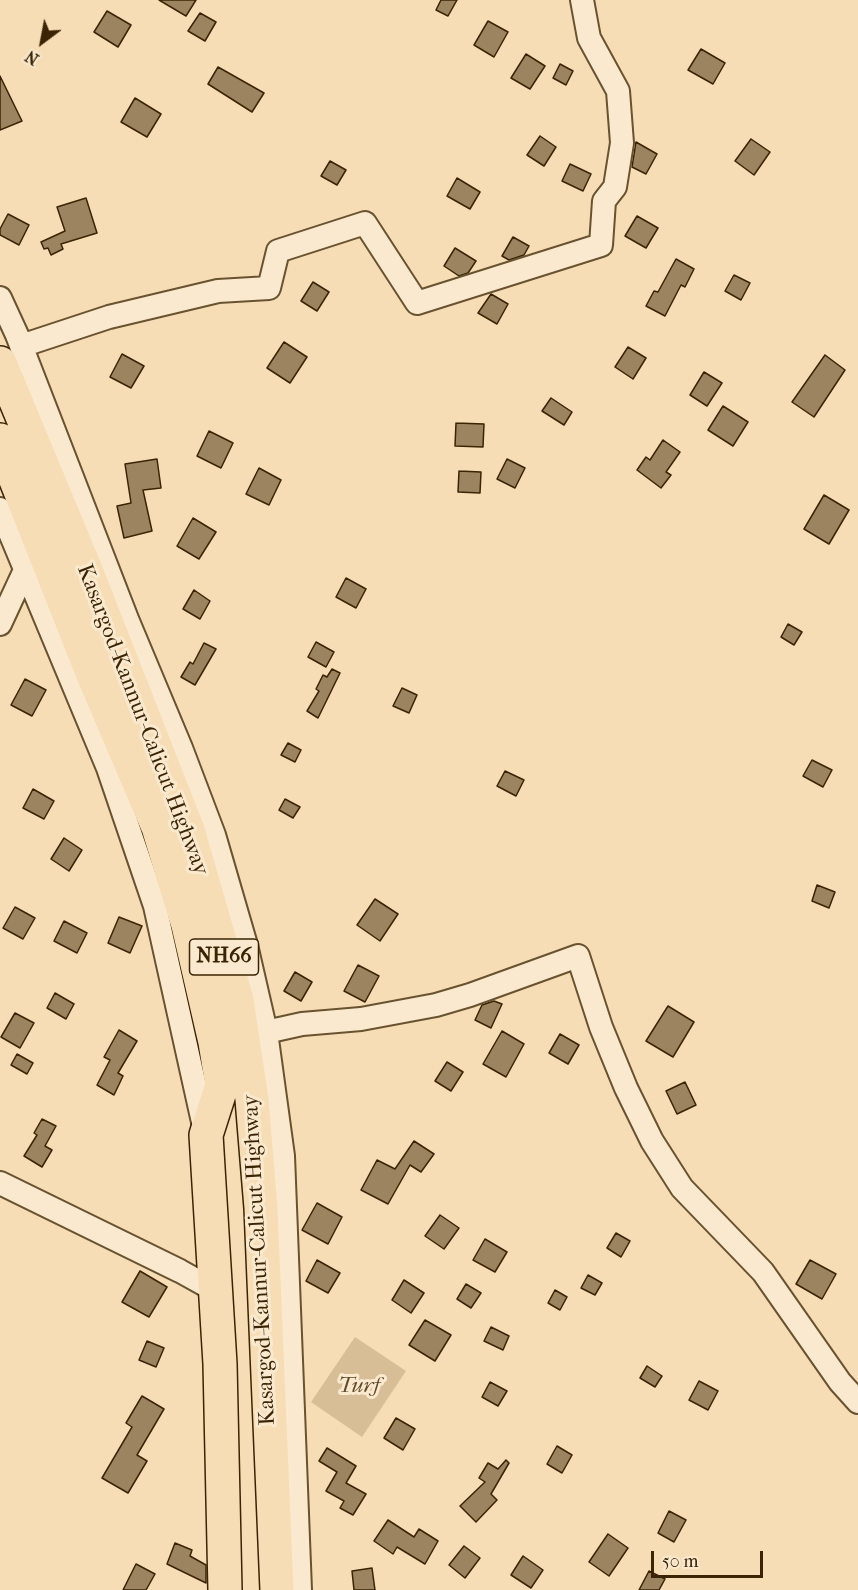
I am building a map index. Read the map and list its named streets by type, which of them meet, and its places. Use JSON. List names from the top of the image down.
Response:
{
  "streets": {
    "highway": ["Kasargod-Kannur-Calicut Highway", "NH66"]
  },
  "parks": ["Turf"],
  "scale_bar": "50 m",
  "north": "bottom left"
}
